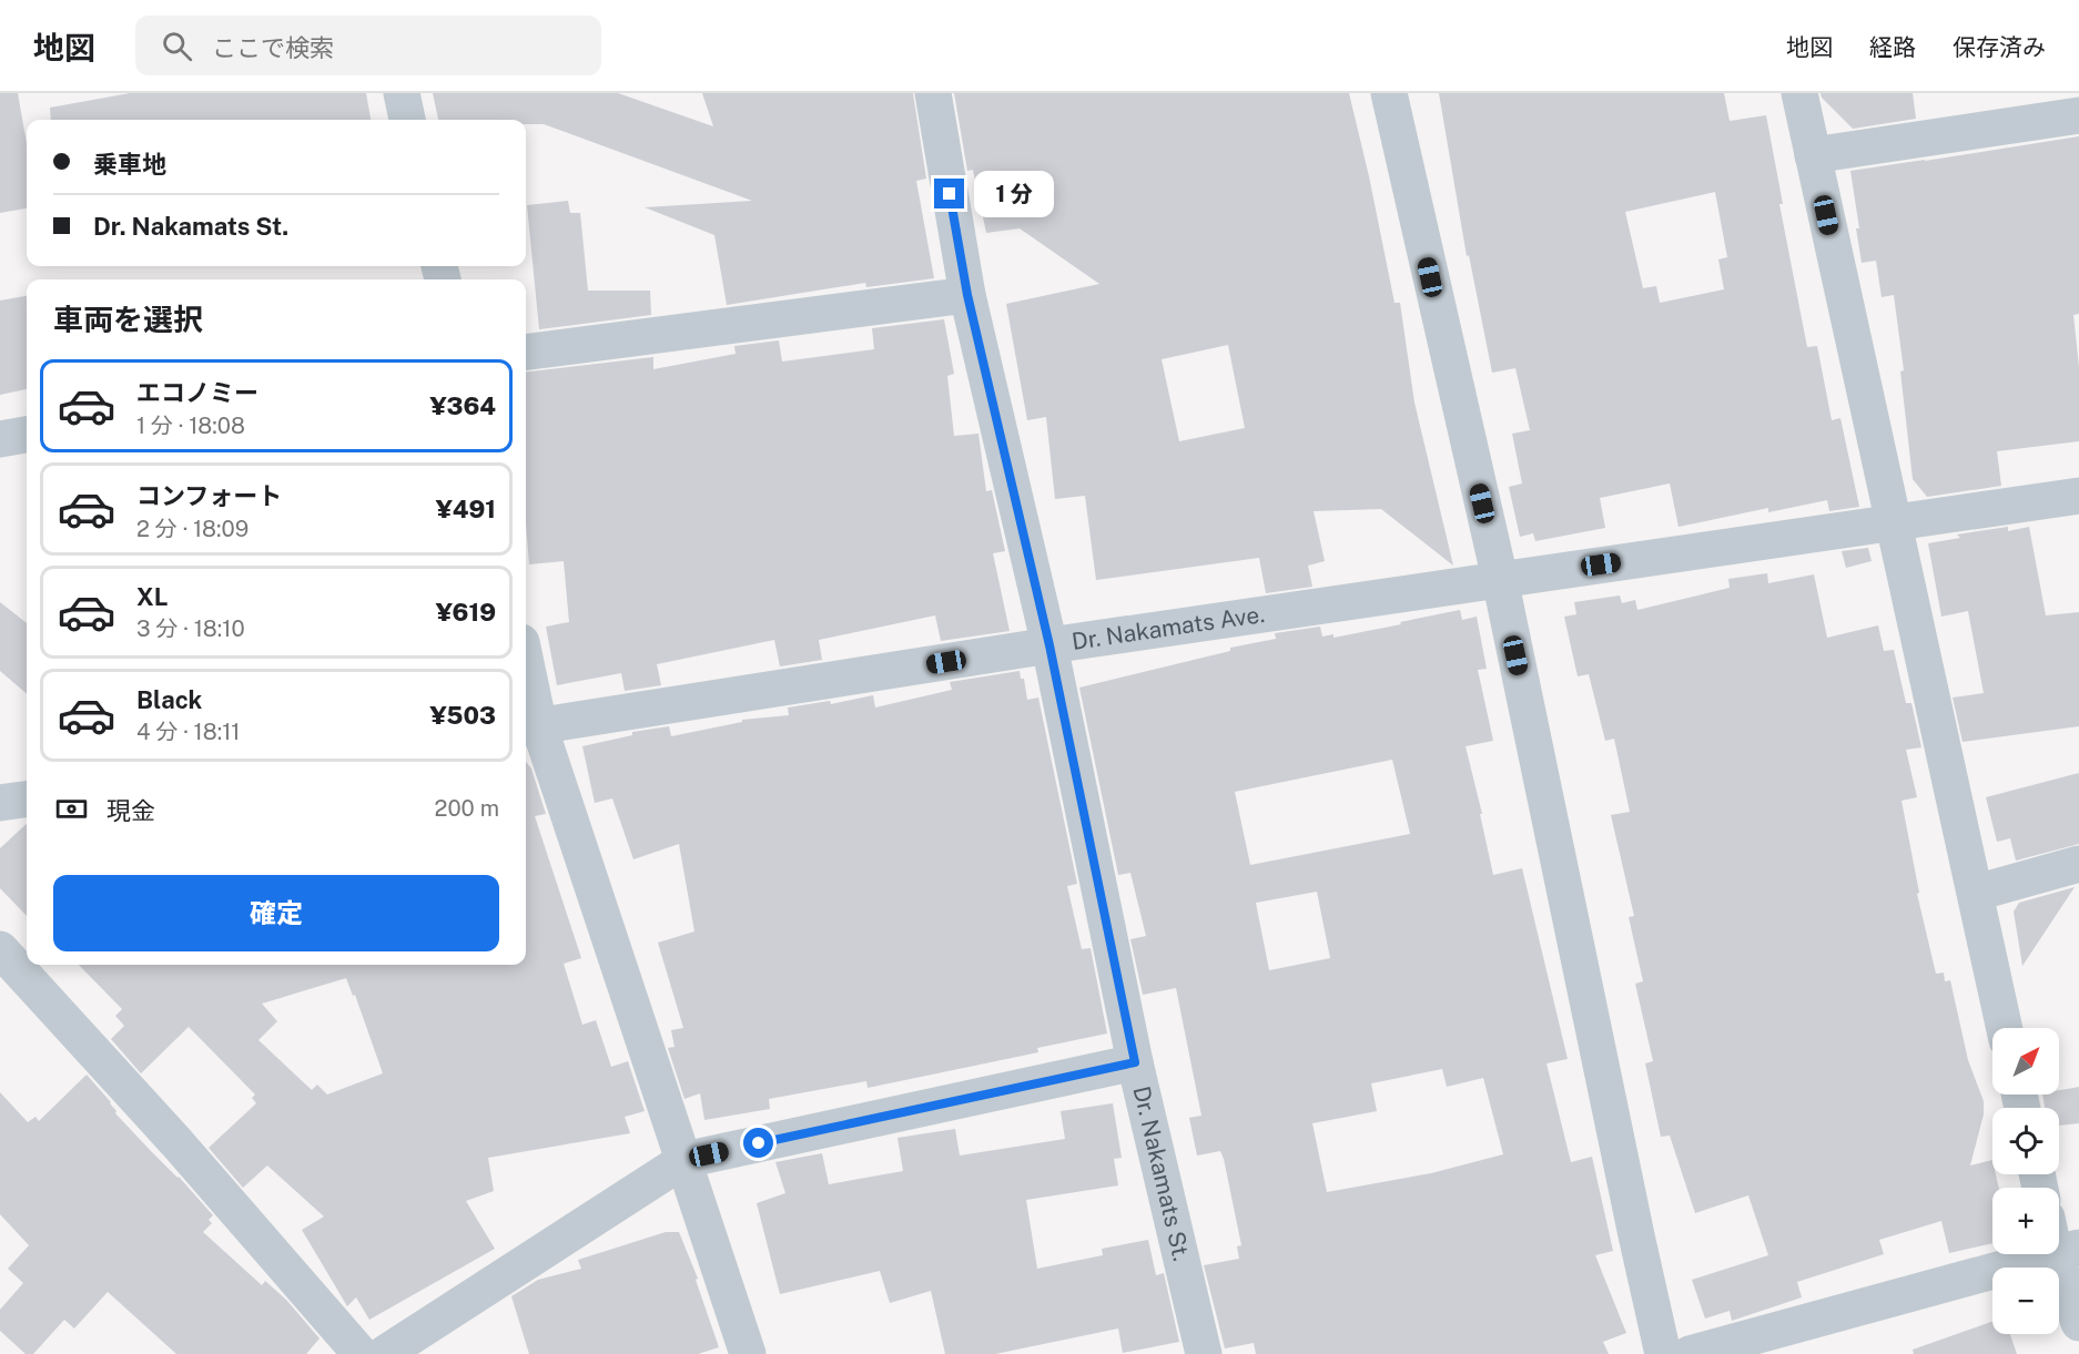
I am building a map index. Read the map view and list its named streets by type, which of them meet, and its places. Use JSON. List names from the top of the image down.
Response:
{
  "streets": {
    "street": ["Dr. Nakamats Ave.", "Dr. Nakamats St."]
  },
  "crossings": [
    ["Dr. Nakamats Ave.", "Dr. Nakamats St."]
  ],
  "north": "top right",
  "page": {
    "header": "地図",
    "search": "ここで検索",
    "nav": ["地図", "経路", "保存済み"],
    "banner": ["乗車地", "Dr. Nakamats St."],
    "bubble": "1 分",
    "heading": "車両を選択",
    "list": [
      {
        "name": "エコノミー",
        "note": "1 分 · 18:08",
        "value": "¥364"
      },
      {
        "name": "コンフォート",
        "note": "2 分 · 18:09",
        "value": "¥491"
      },
      {
        "name": "XL",
        "note": "3 分 · 18:10",
        "value": "¥619"
      },
      {
        "name": "Black",
        "note": "4 分 · 18:11",
        "value": "¥503"
      }
    ],
    "pay": ["現金", "200 m"],
    "buttons": "確定",
    "map_buttons": ["+", "−"]
  }
}
